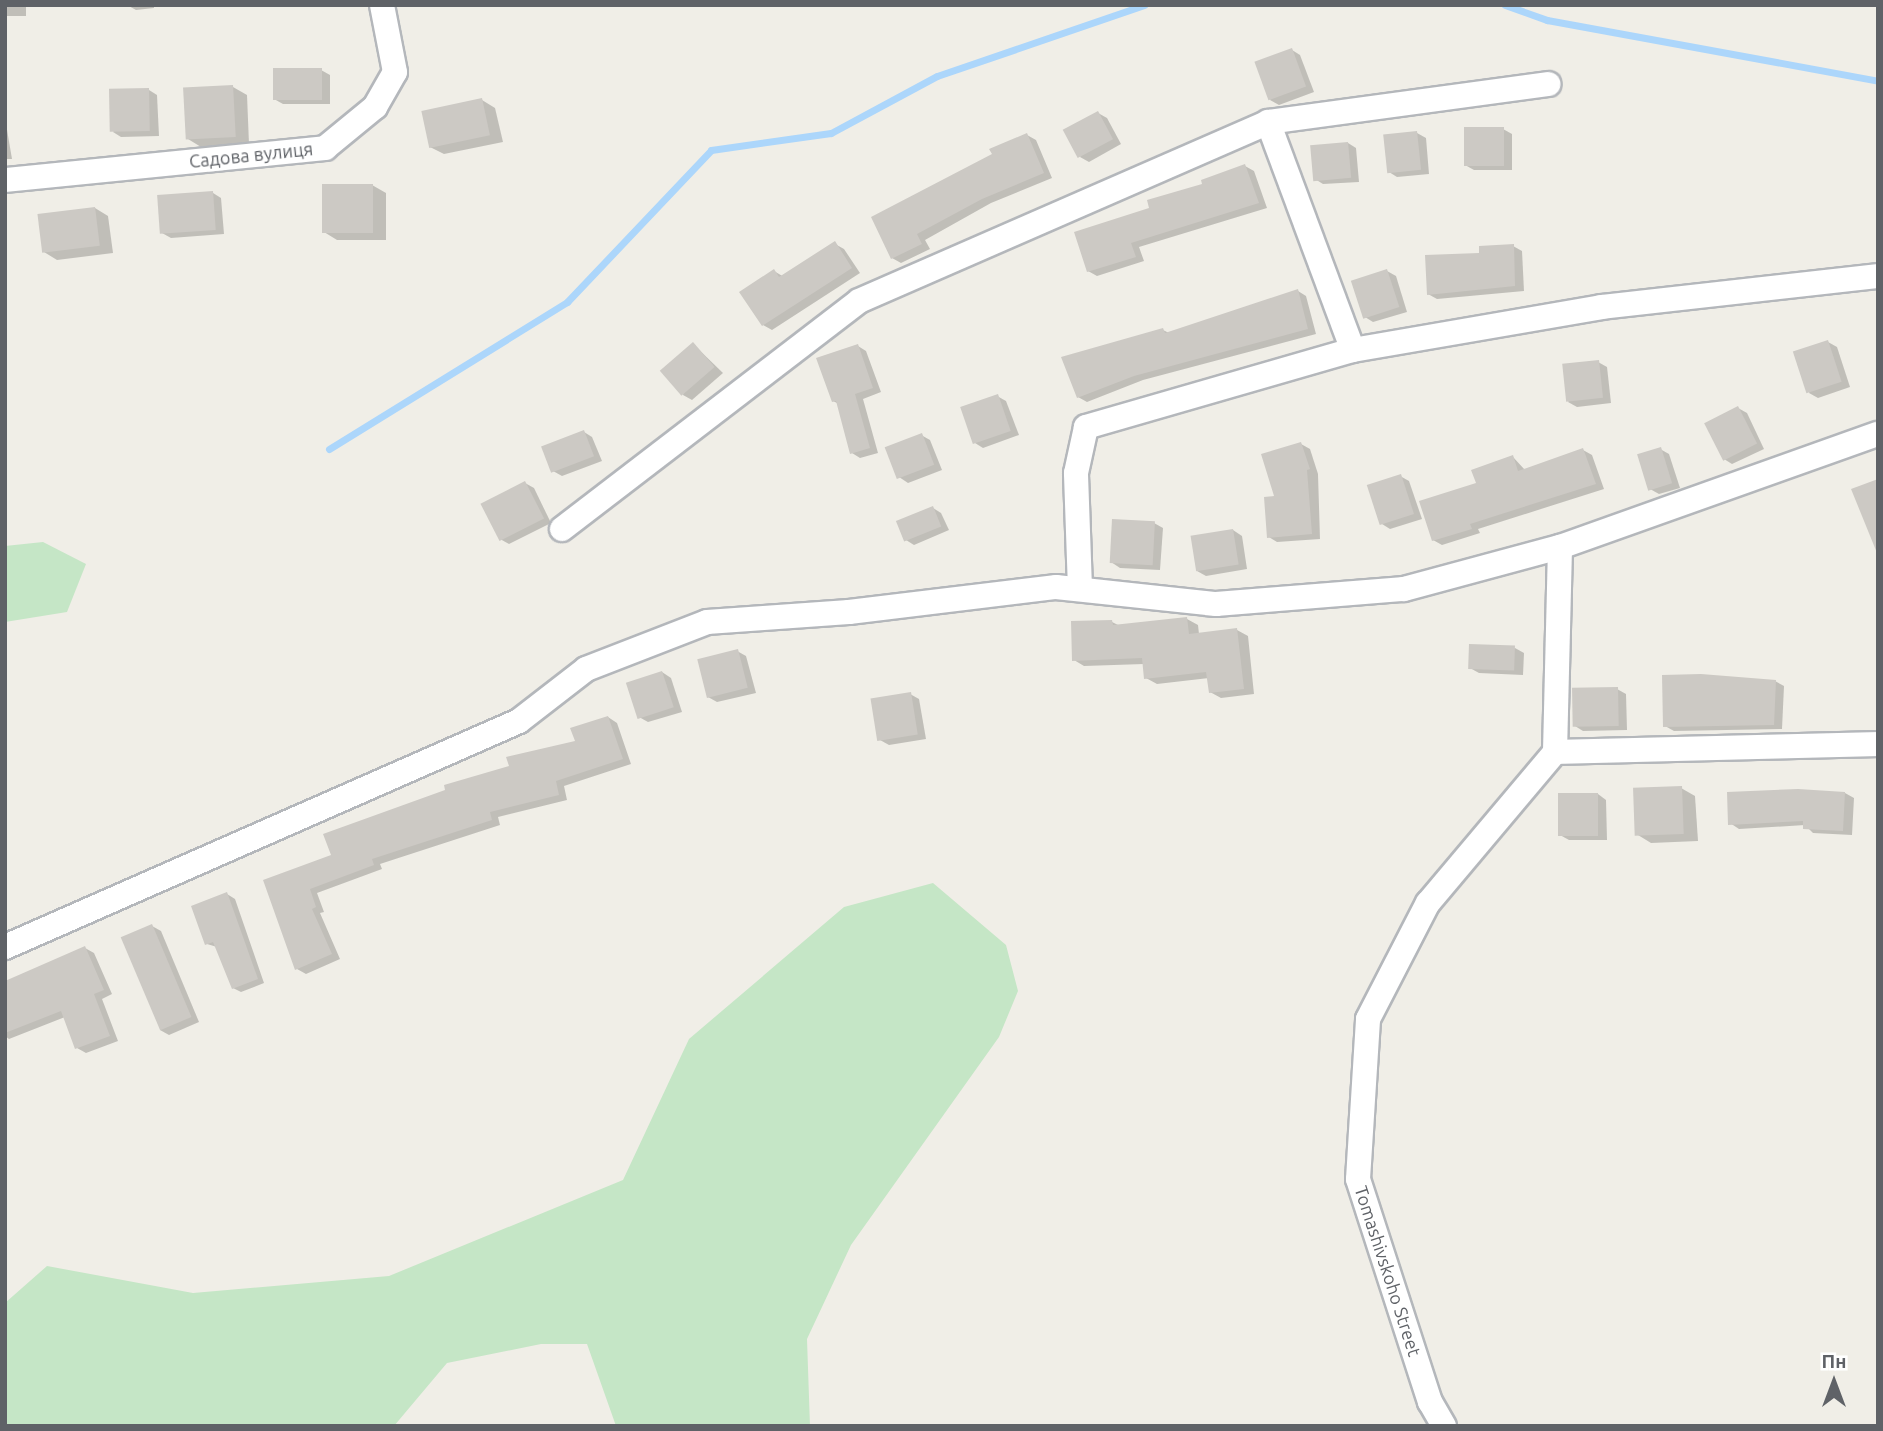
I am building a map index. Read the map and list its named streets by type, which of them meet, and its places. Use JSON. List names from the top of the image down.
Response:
{
  "streets": {
    "street": ["Садова вулиця", "Tomashivskoho Street"]
  },
  "north": "top"
}
